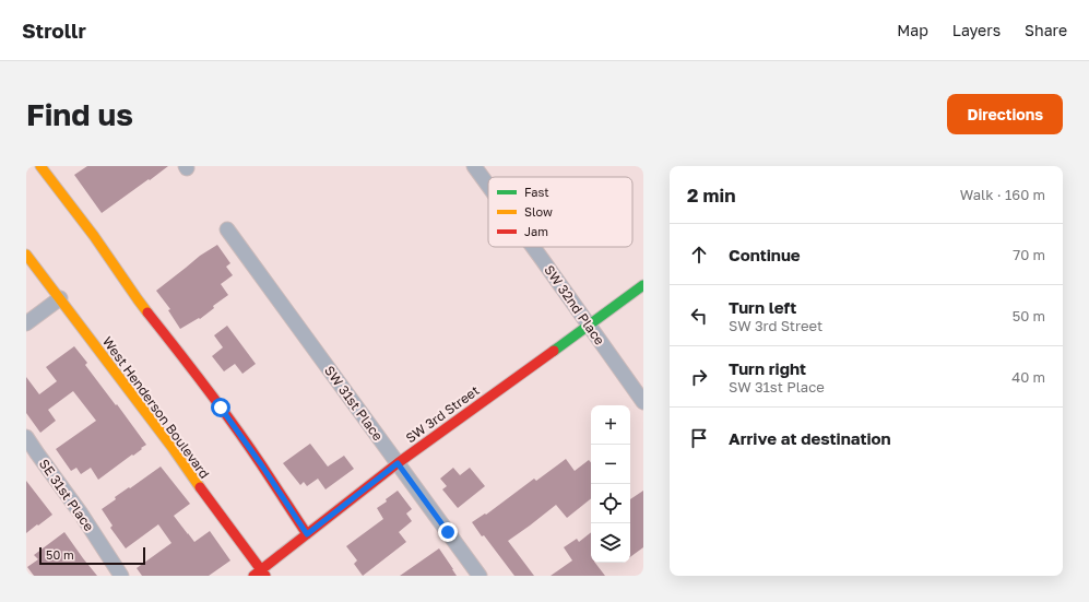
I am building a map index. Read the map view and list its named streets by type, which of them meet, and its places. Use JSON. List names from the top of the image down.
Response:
{
  "streets": {
    "street": [
      "SW 32nd Place",
      "SW 31st Place",
      "West Henderson Boulevard",
      "SW 3rd Street",
      "SE 31st Place"
    ]
  },
  "crossings": [
    ["SW 32nd Place", "SW 3rd Street"],
    ["SW 31st Place", "SW 3rd Street"],
    ["West Henderson Boulevard", "SW 3rd Street"]
  ],
  "legend": ["Fast", "Slow", "Jam"],
  "scale_bar": "50 m",
  "page": {
    "header": "Strollr",
    "nav": ["Map", "Layers", "Share"],
    "buttons": "Directions",
    "title": "Find us",
    "heading": ["2 min", "Walk · 160 m"],
    "list": [
      ["Continue", "70 m"],
      ["Turn left", "SW 3rd Street", "50 m"],
      ["Turn right", "SW 31st Place", "40 m"],
      "Arrive at destination"
    ],
    "map_buttons": ["+", "−"],
    "scale": "50 m"
  }
}
